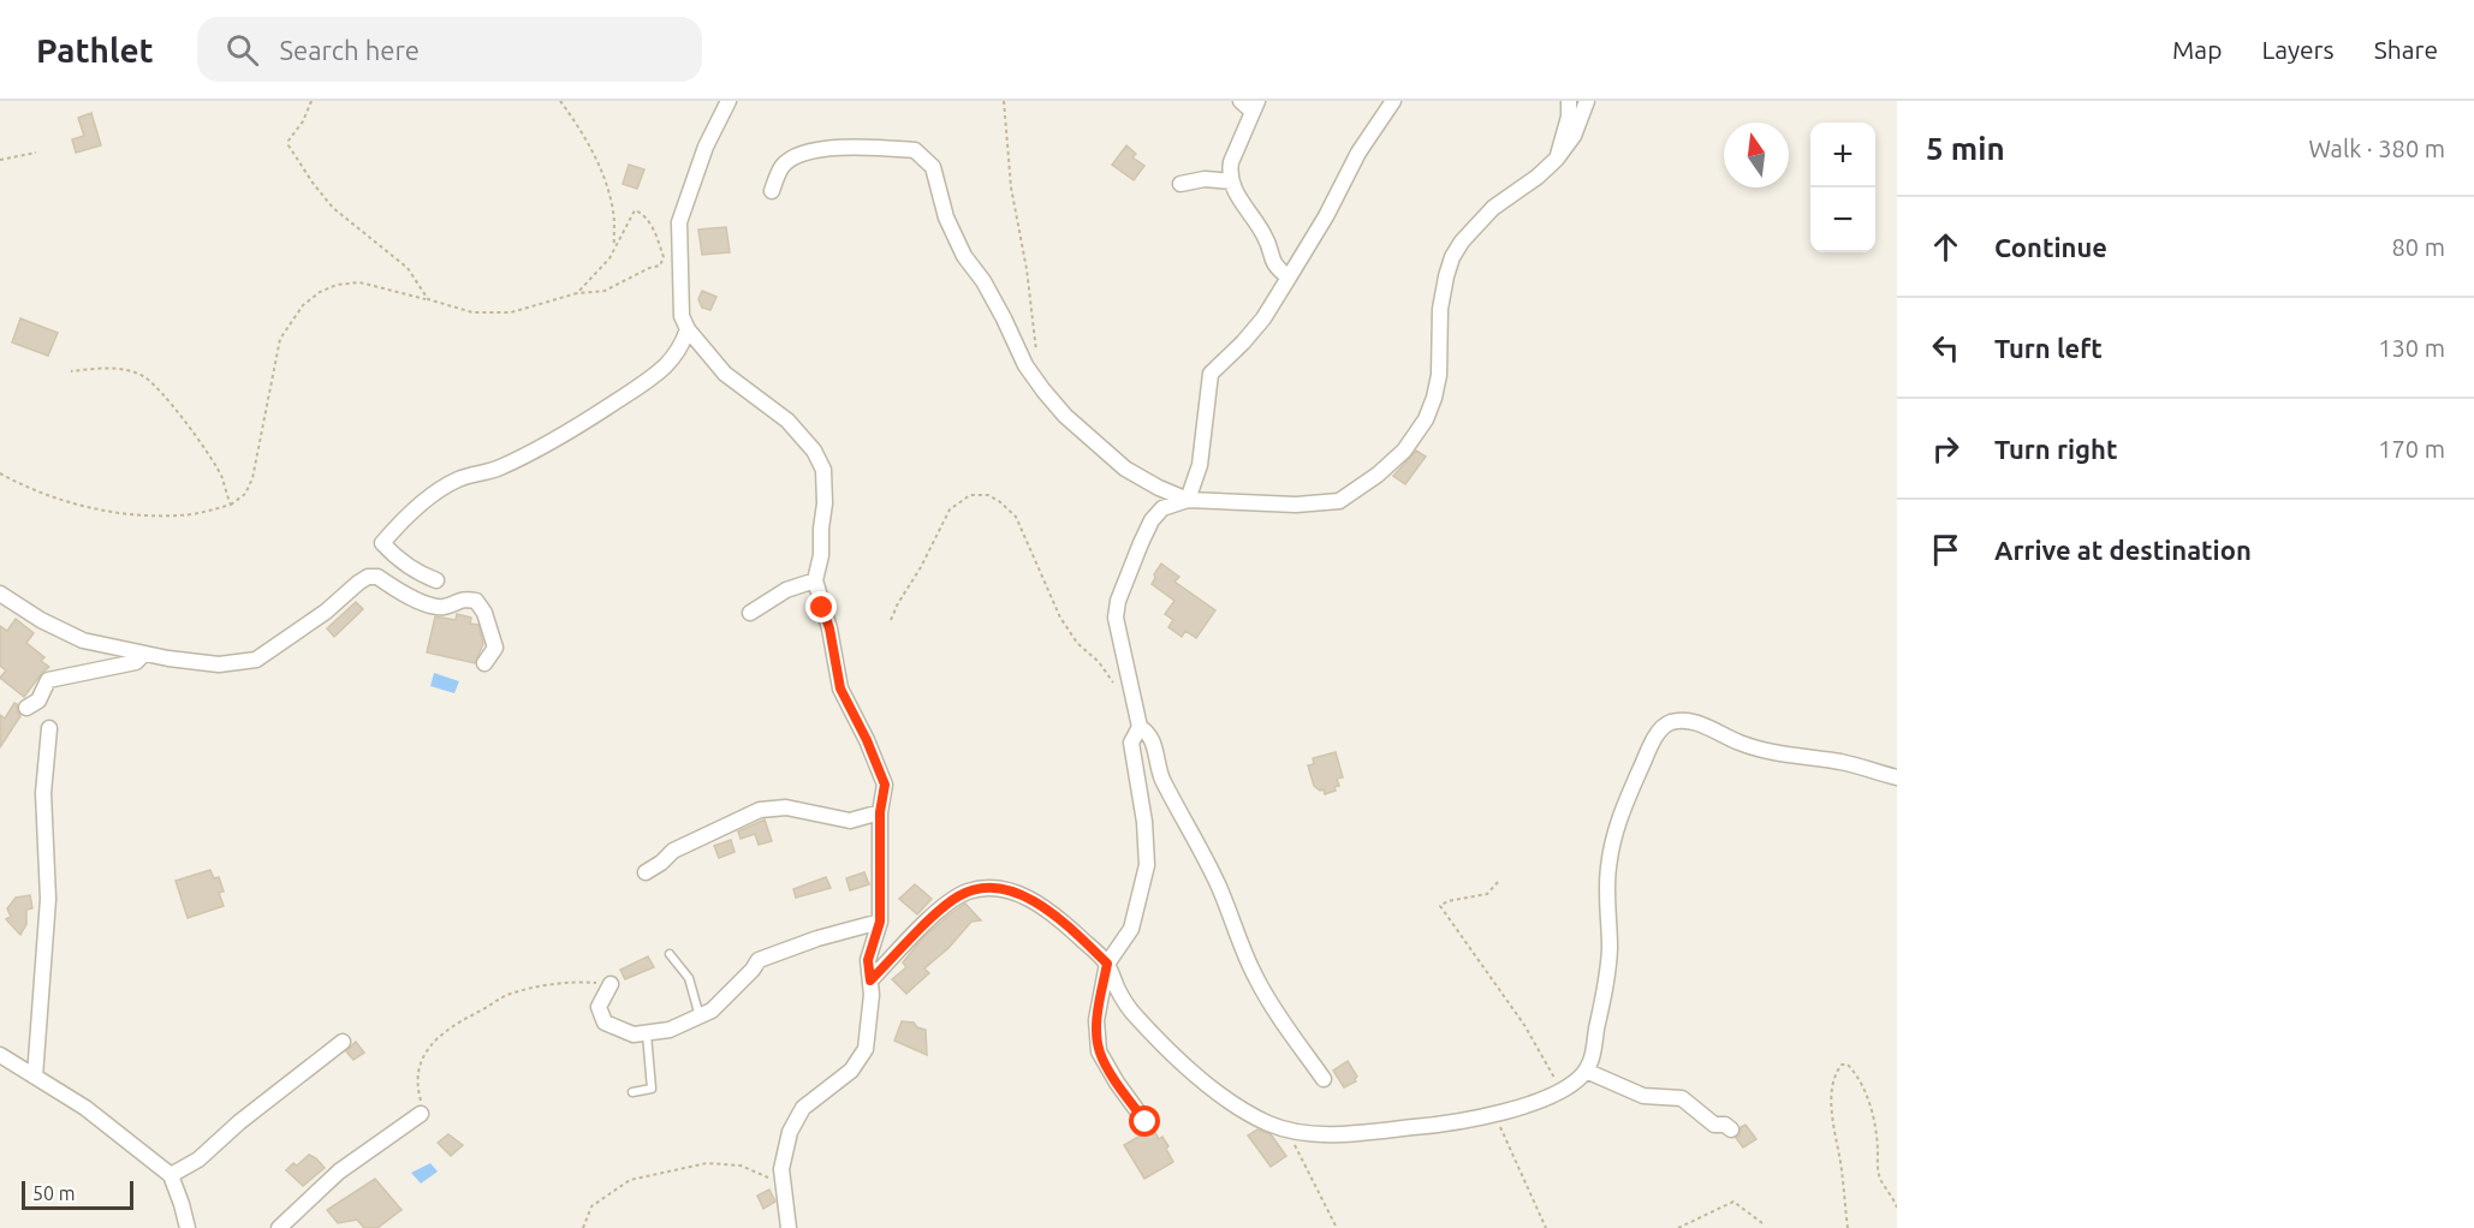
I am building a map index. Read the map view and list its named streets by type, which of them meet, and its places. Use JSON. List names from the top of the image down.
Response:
{
  "scale_bar": "50 m",
  "north": "top",
  "page": {
    "header": "Pathlet",
    "search": "Search here",
    "nav": ["Map", "Layers", "Share"],
    "heading": ["5 min", "Walk · 380 m"],
    "map_buttons": ["+", "−"],
    "list": [
      ["Continue", "80 m"],
      ["Turn left", "130 m"],
      ["Turn right", "170 m"],
      "Arrive at destination"
    ],
    "scale": "50 m"
  }
}
